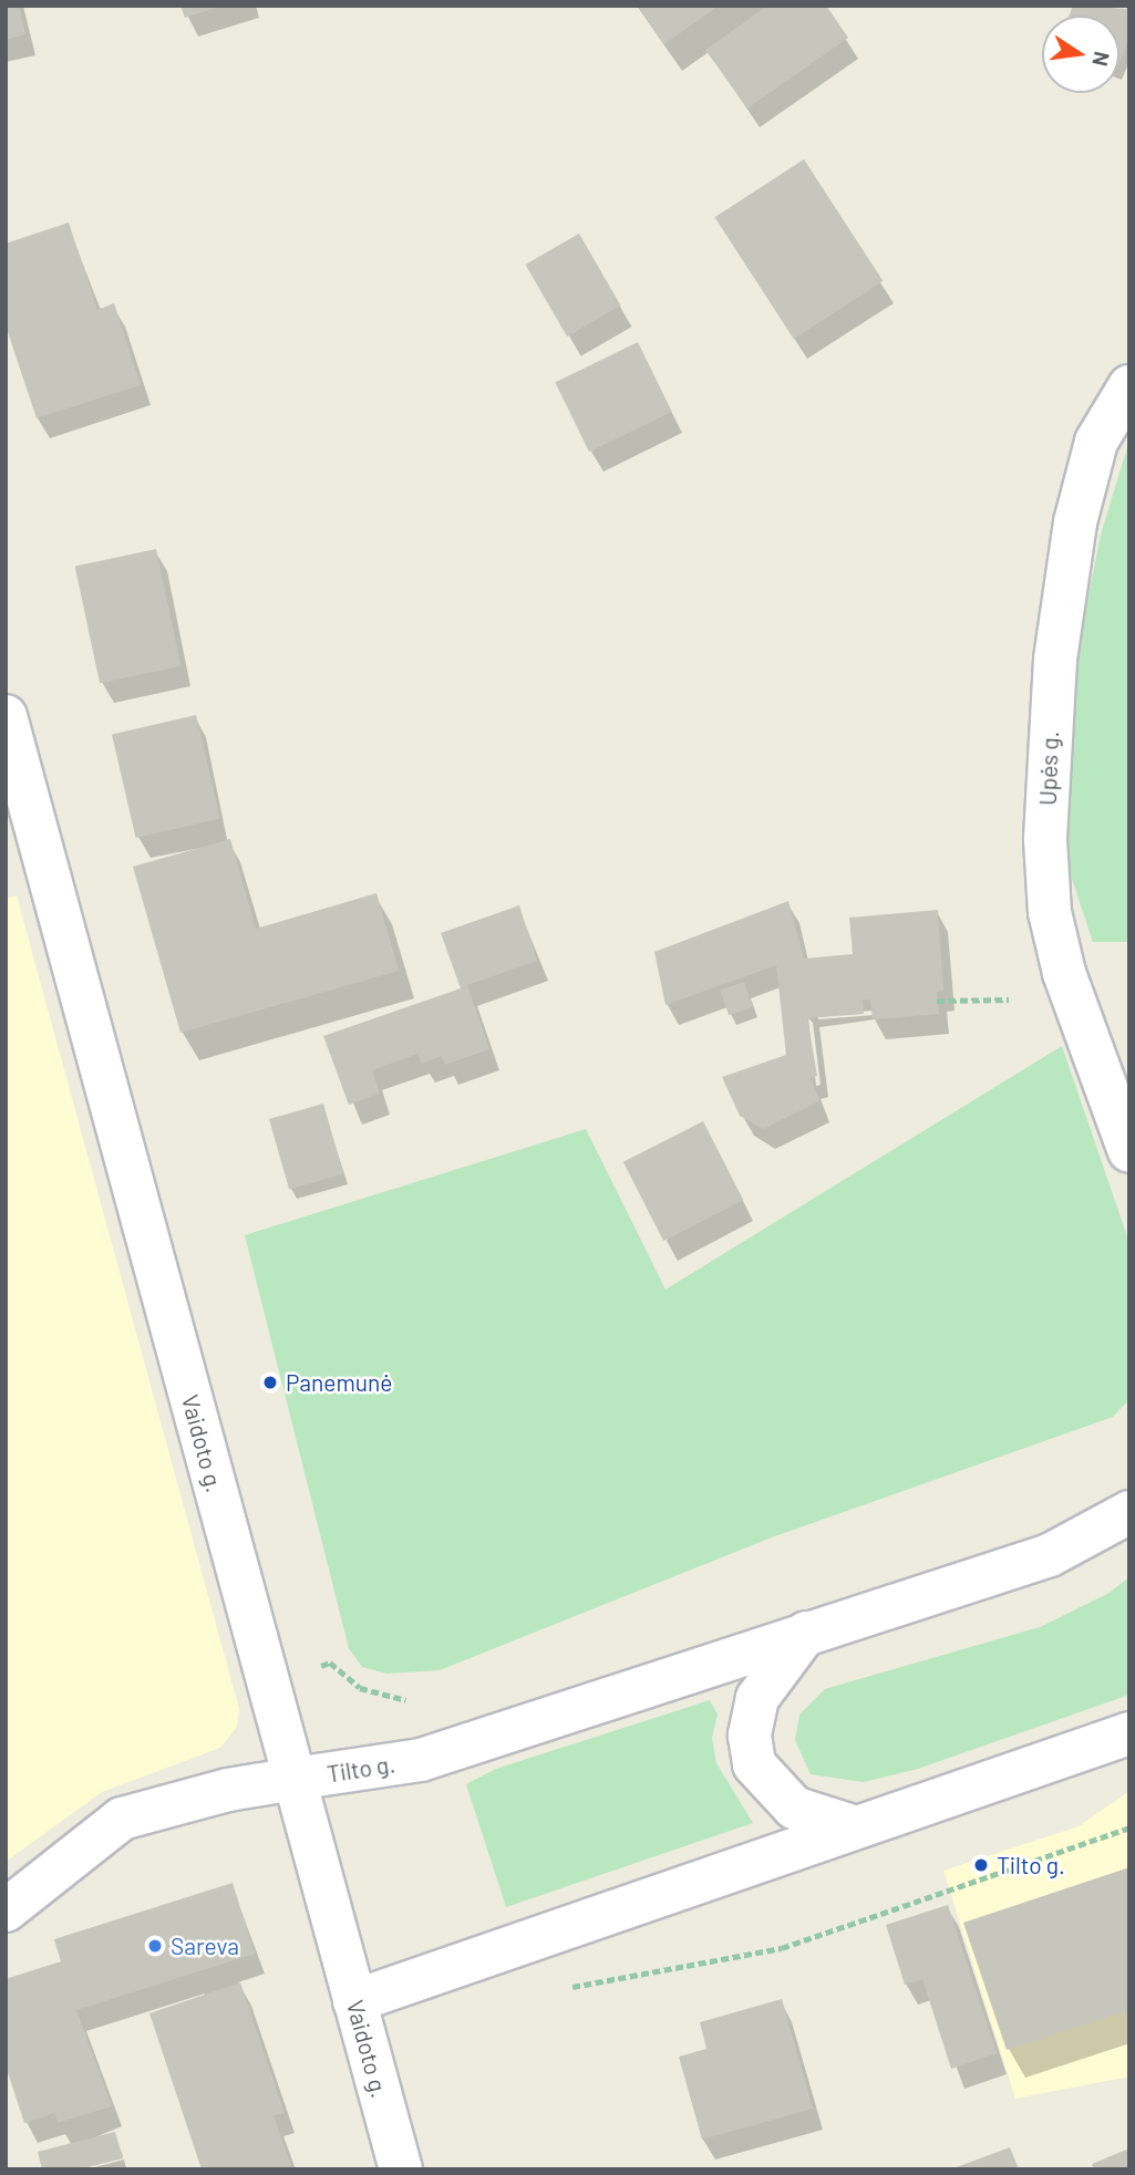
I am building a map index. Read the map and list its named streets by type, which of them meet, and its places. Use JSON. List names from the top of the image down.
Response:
{
  "streets": {
    "main road": ["Upės g.", "Vaidoto g.", "Tilto g."]
  },
  "crossings": [
    ["Vaidoto g.", "Tilto g."]
  ],
  "places": ["Panemunė", "Tilto g.", "Sareva"],
  "north": "right"
}
